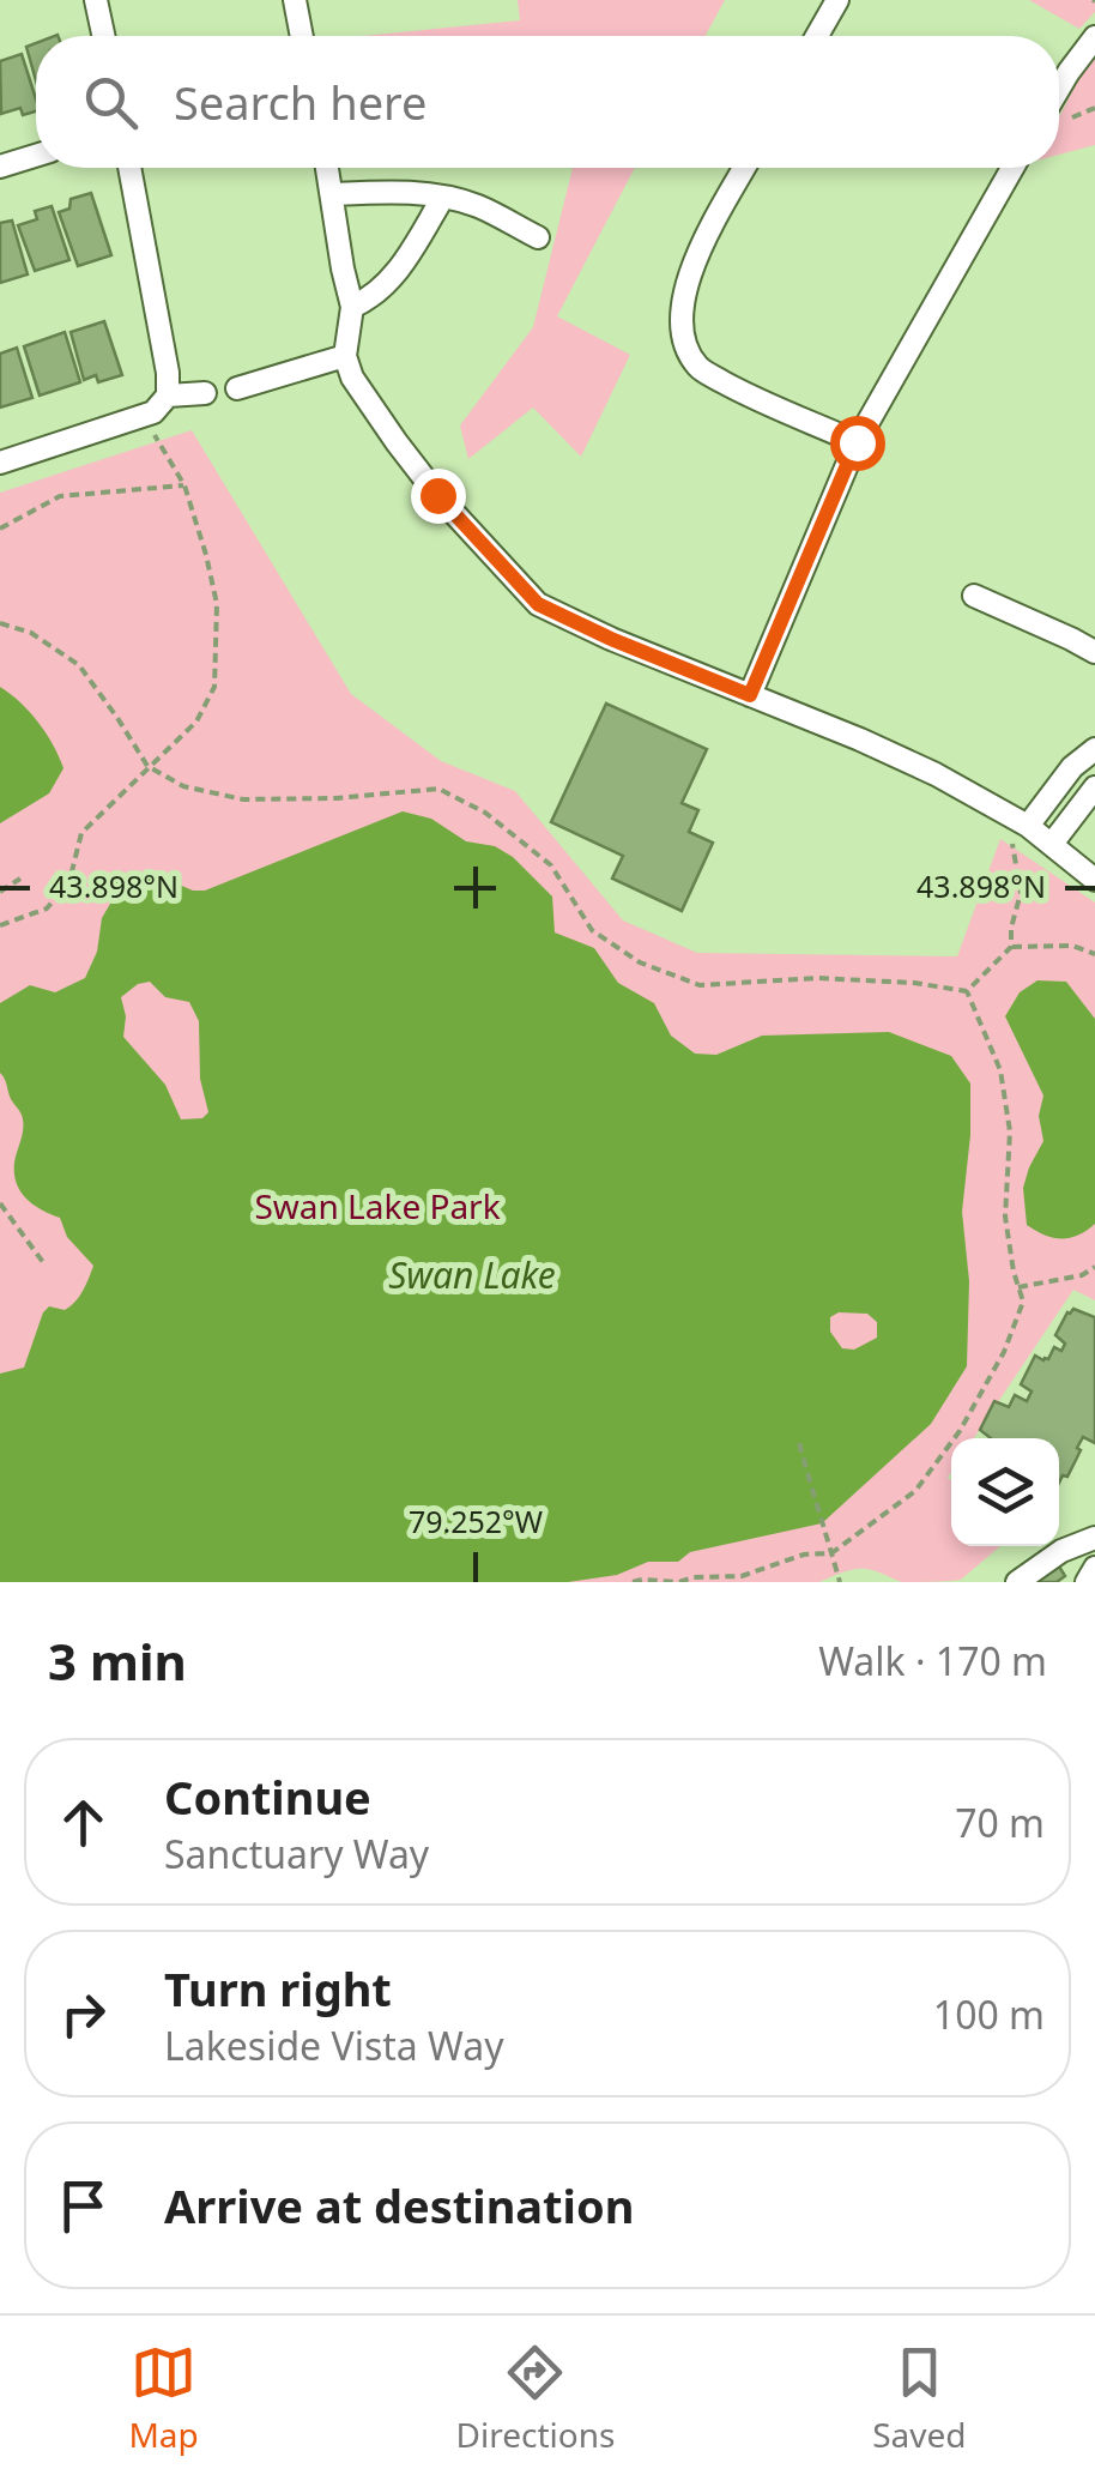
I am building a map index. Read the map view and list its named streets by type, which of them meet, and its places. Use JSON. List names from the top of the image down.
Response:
{
  "water": ["Swan Lake"],
  "parks": ["Swan Lake Park"],
  "page": {
    "search": "Search here",
    "heading": ["3 min", "Walk · 170 m"],
    "list": [
      ["Continue", "Sanctuary Way", "70 m"],
      ["Turn right", "Lakeside Vista Way", "100 m"],
      "Arrive at destination"
    ],
    "nav": ["Map", "Directions", "Saved"]
  },
  "coordinates": ["43.898°N", "79.252°W"]
}
